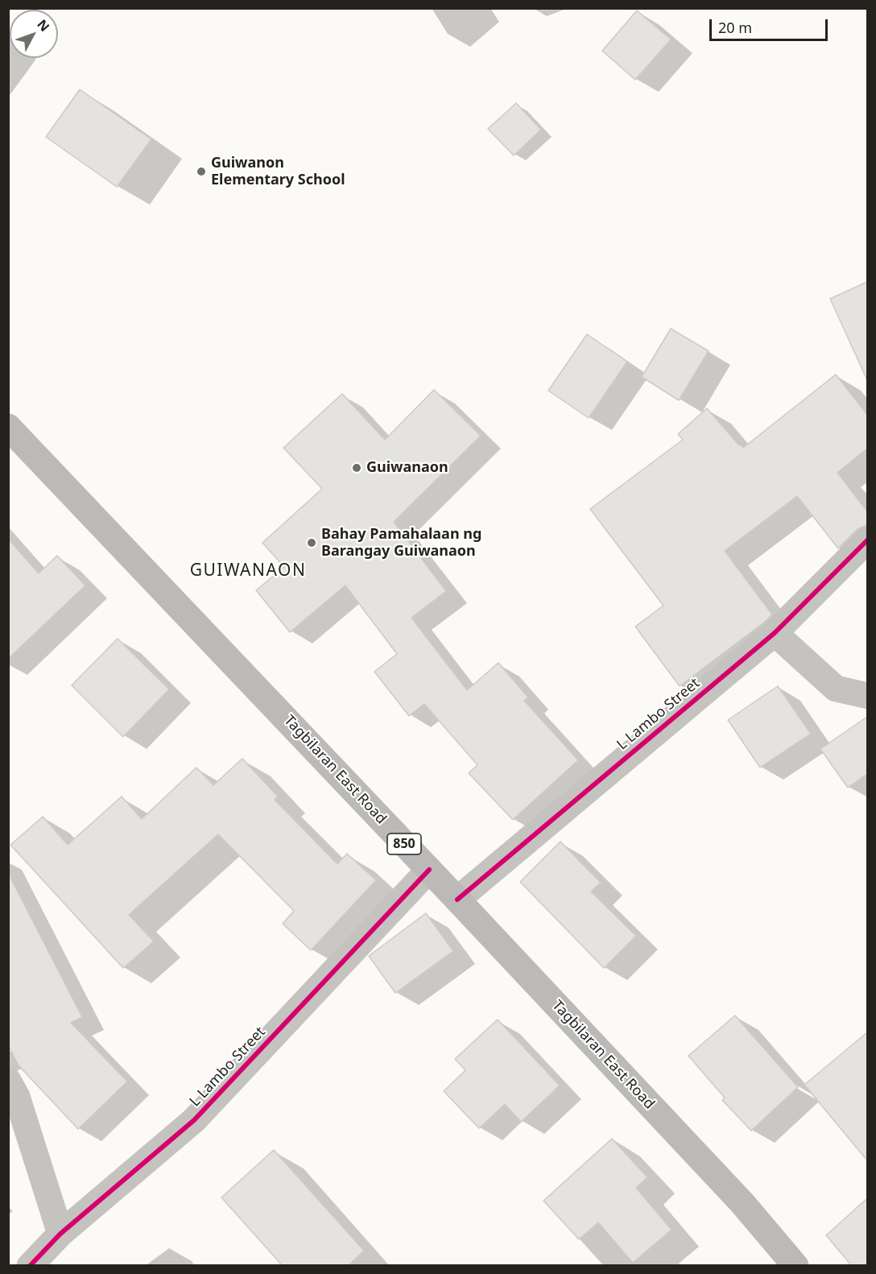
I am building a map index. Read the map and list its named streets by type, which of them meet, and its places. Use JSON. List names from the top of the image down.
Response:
{
  "streets": {
    "main road": ["Tagbilaran East Road", "850"],
    "street": ["L Lambo Street"]
  },
  "crossings": [
    ["L Lambo Street", "Tagbilaran East Road"]
  ],
  "districts": ["GUIWANAON"],
  "places": ["Guiwanon Elementary School", "Guiwanaon", "Bahay Pamahalaan ng Barangay Guiwanaon"],
  "scale_bar": "20 m",
  "north": "top right"
}
